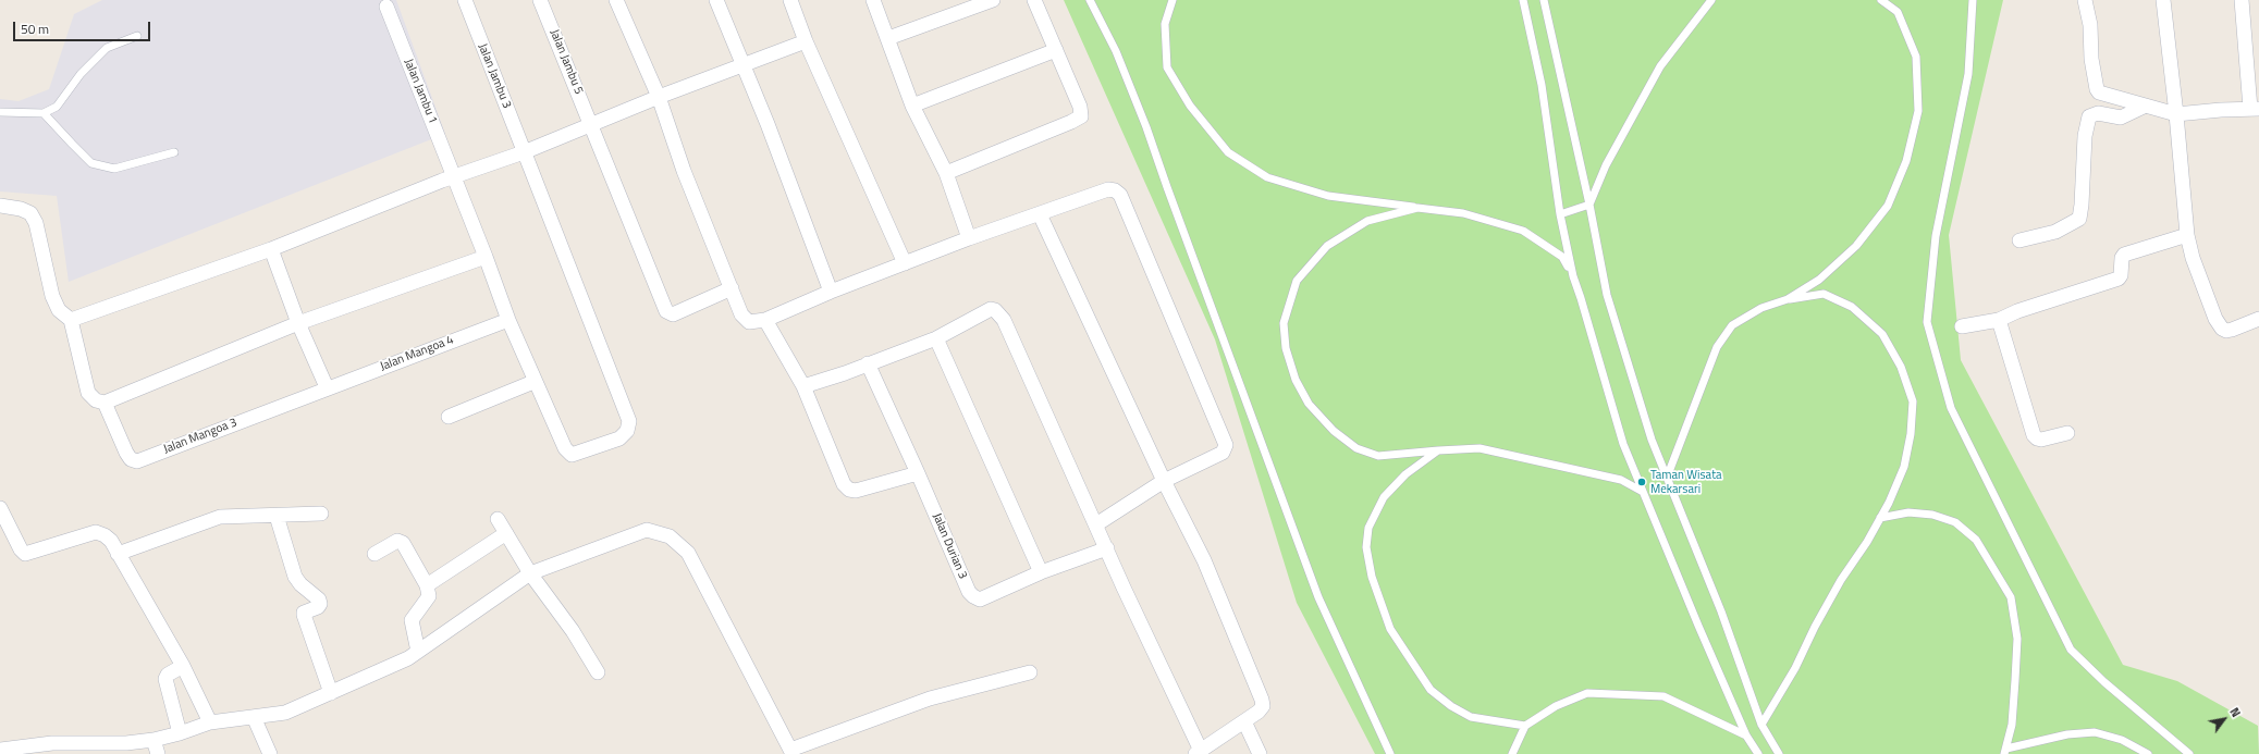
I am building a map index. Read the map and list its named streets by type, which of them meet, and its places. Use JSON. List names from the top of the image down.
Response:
{
  "streets": {
    "street": [
      "Jalan Jambu 5",
      "Jalan Jambu 3",
      "Jalan Jambu 1",
      "Jalan Mangoa 4",
      "Jalan Mangoa 3",
      "Jalan Durian 3"
    ]
  },
  "crossings": [
    ["Jalan Jambu 3", "Jalan Jambu 1"],
    ["Jalan Jambu 1", "Jalan Mangoa 4"],
    ["Jalan Mangoa 4", "Jalan Mangoa 3"]
  ],
  "places": ["Taman Wisata Mekarsari"],
  "scale_bar": "50 m",
  "north": "top right"
}
